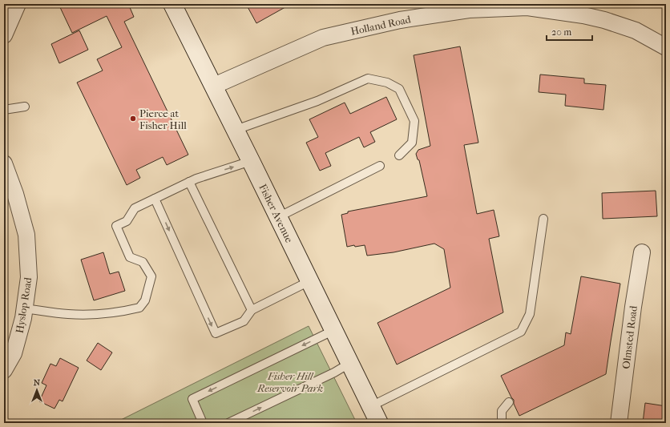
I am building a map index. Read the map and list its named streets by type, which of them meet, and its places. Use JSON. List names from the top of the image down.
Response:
{
  "streets": {
    "street": [
      "Holland Road",
      "Fisher Avenue",
      "Hyslop Road",
      "Olmsted Road"
    ]
  },
  "crossings": [
    ["Holland Road", "Fisher Avenue"]
  ],
  "parks": ["Fisher Hill Reservoir Park"],
  "places": ["Pierce at Fisher Hill"],
  "scale_bar": "20 m",
  "north": "top"
}
